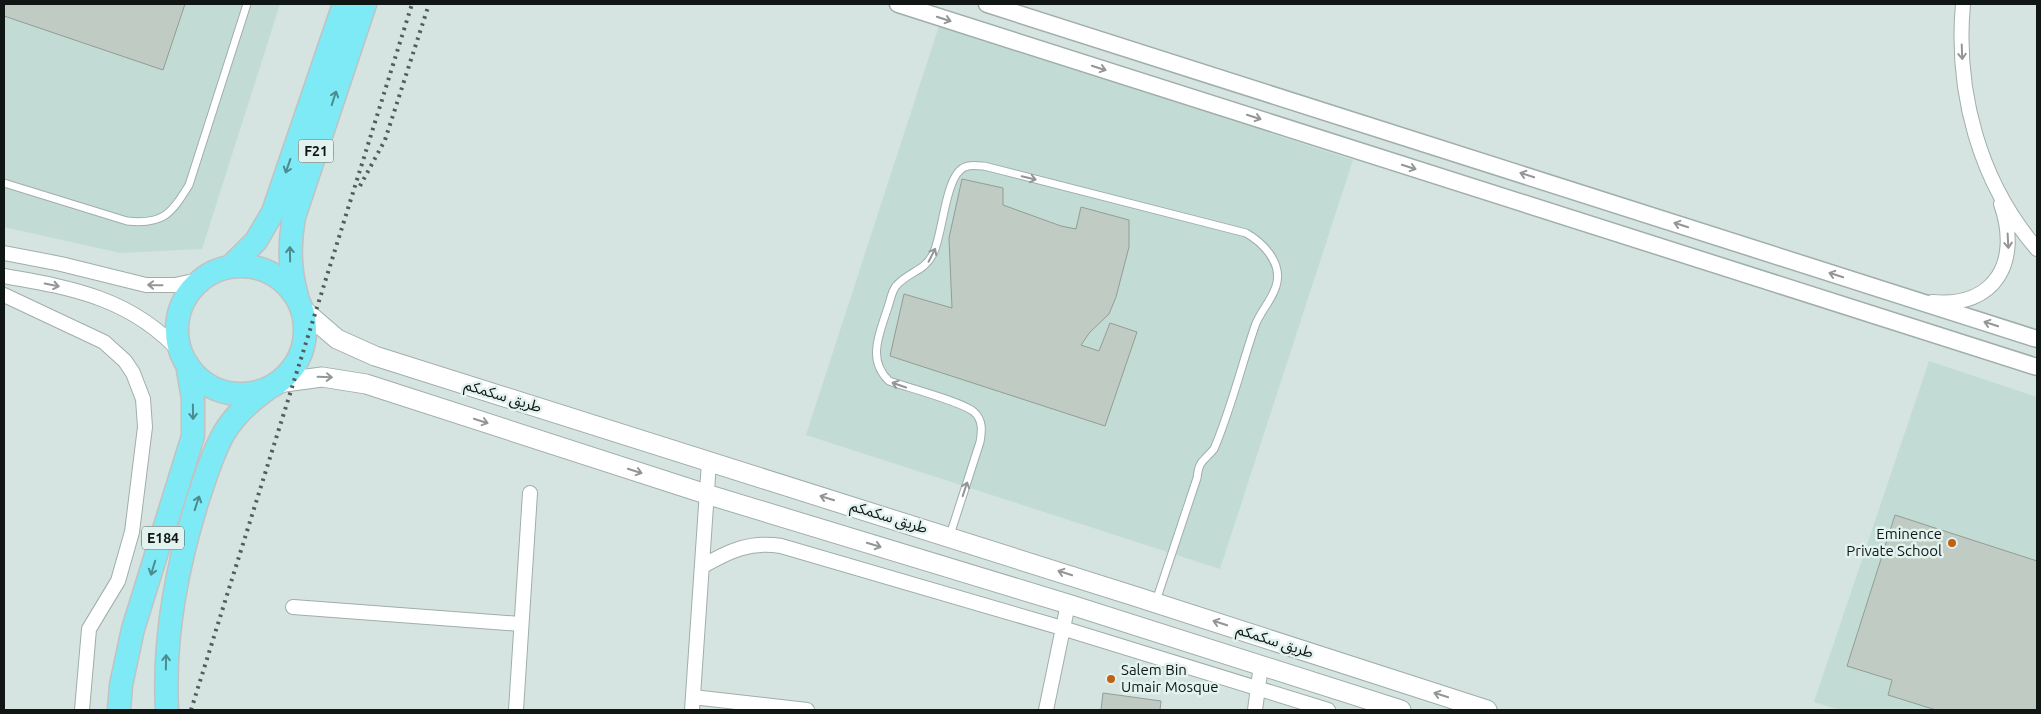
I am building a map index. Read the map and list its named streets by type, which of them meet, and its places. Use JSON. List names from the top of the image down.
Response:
{
  "streets": {
    "highway": ["F21", "E184"],
    "main road": ["طريق سكمكم"]
  },
  "crossings": [
    ["F21", "طريق سكمكم"],
    ["F21", "E184"],
    ["طريق سكمكم", "E184"]
  ],
  "places": ["Eminence Private School", "Salem Bin Umair Mosque"]
}
